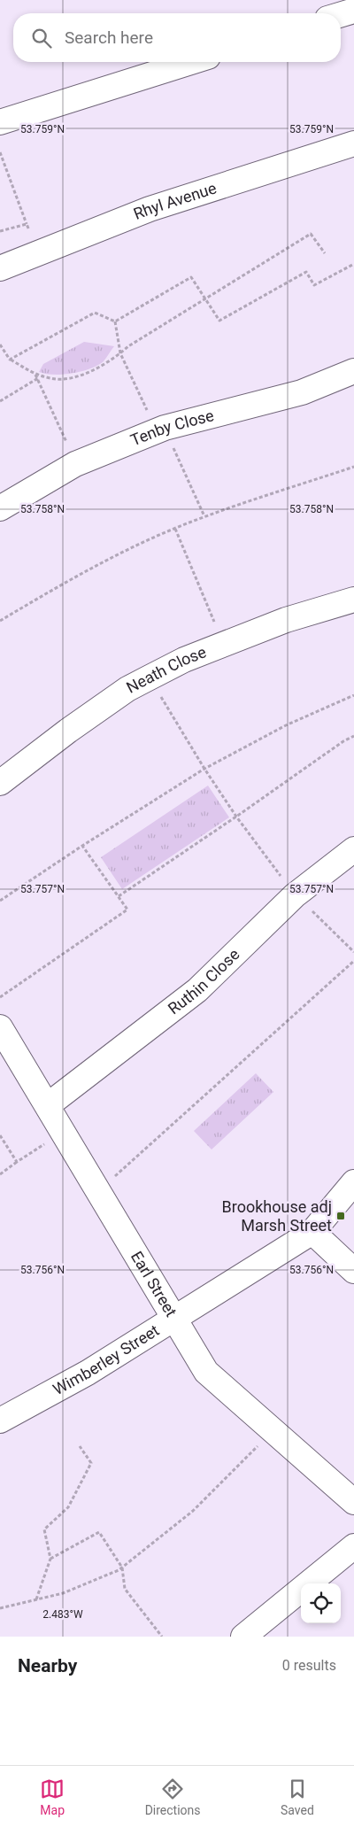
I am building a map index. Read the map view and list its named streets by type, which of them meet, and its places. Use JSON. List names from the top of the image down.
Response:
{
  "streets": {
    "street": [
      "Rhyl Avenue",
      "Tenby Close",
      "Neath Close",
      "Ruthin Close",
      "Earl Street",
      "Wimberley Street"
    ]
  },
  "crossings": [
    ["Ruthin Close", "Earl Street"],
    ["Earl Street", "Wimberley Street"]
  ],
  "places": {
    "transit": ["Brookhouse adj Marsh Street"]
  },
  "page": {
    "search": "Search here",
    "heading": ["Nearby", "0 results"],
    "nav": ["Map", "Directions", "Saved"]
  },
  "coordinates": [
    "53.759°N",
    "53.758°N",
    "53.757°N",
    "53.756°N",
    "2.483°W"
  ]
}
